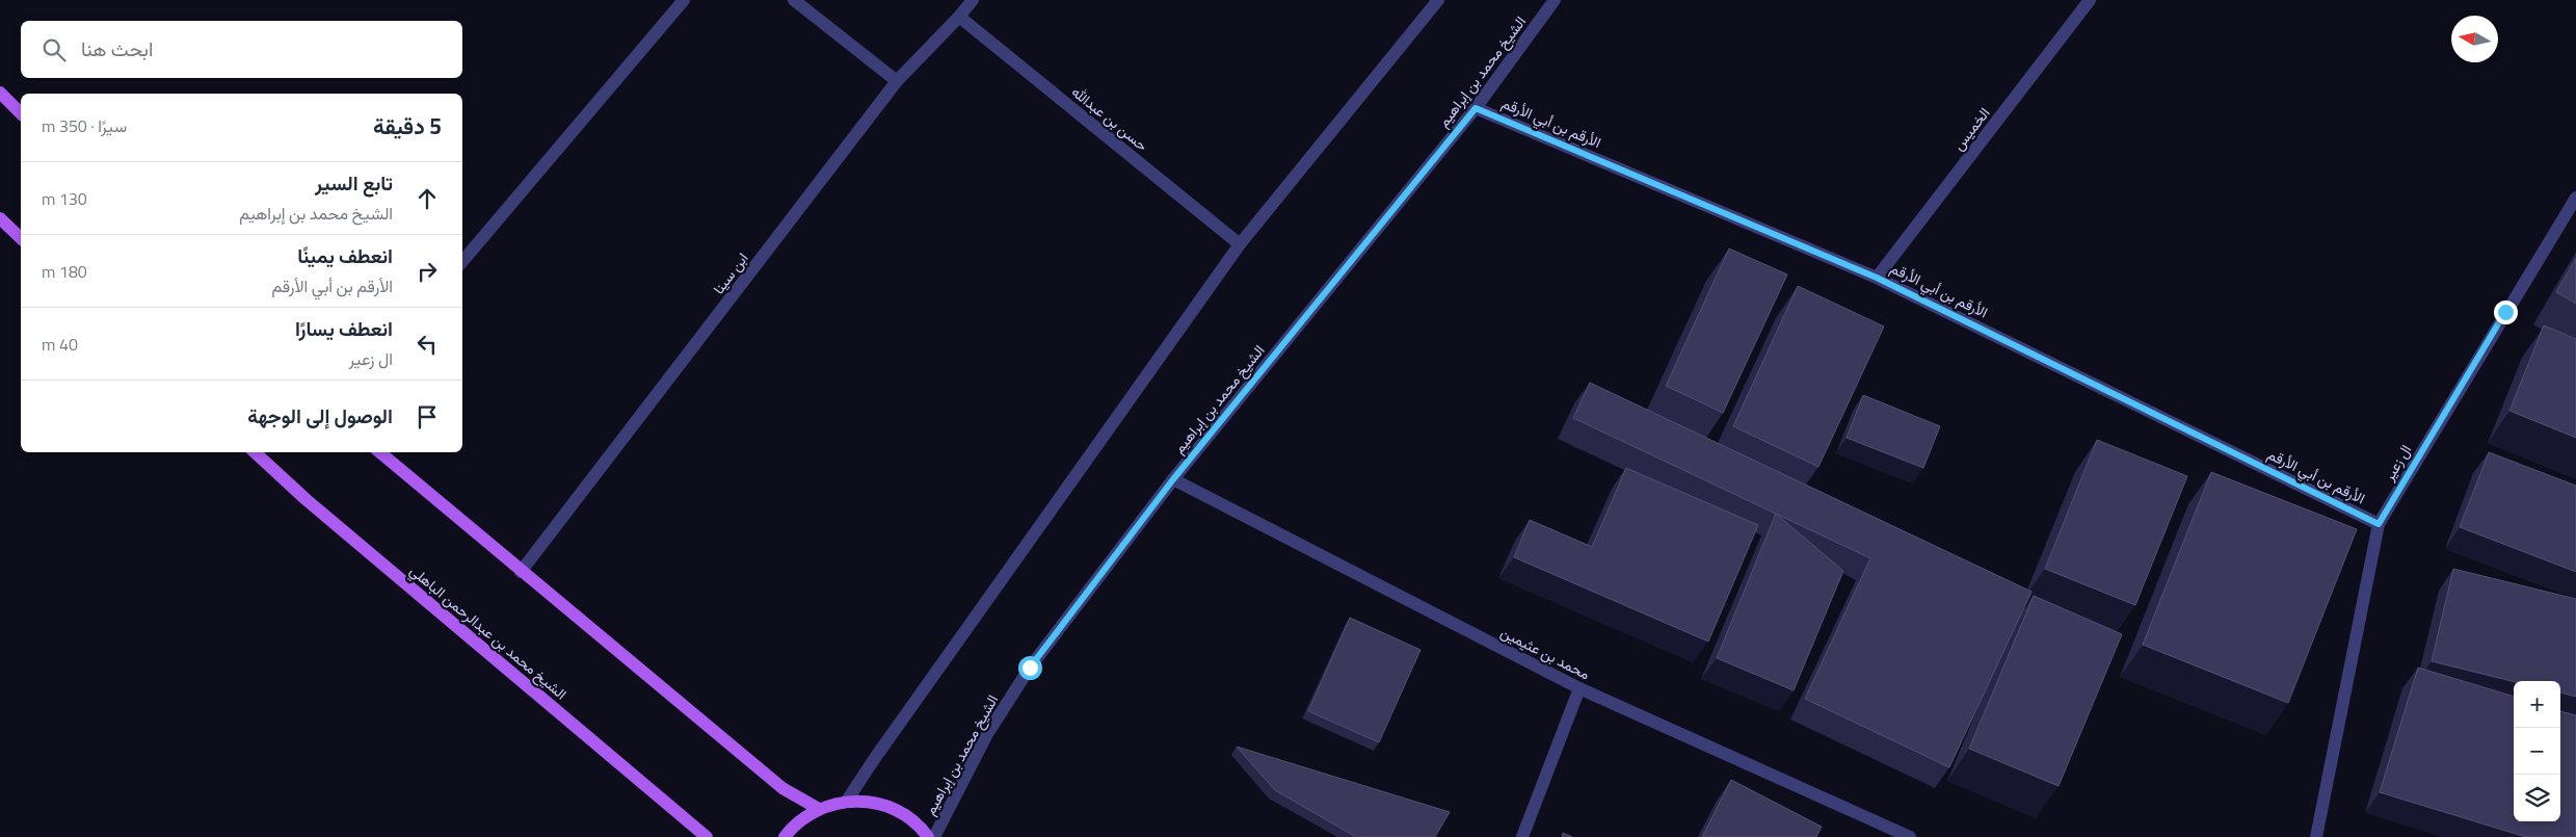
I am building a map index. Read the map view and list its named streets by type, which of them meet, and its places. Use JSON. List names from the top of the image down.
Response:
{
  "streets": {
    "main road": ["الشيخ محمد بن عبدالرحمن الباهلي"],
    "street": [
      "الشيخ محمد بن إبراهيم",
      "حسن بن عبدالله",
      "الأرقم بن أبي الأرقم",
      "الخميس",
      "ابن سينا",
      "ال زعير",
      "محمد بن عثيمين"
    ]
  },
  "crossings": [
    ["الشيخ محمد بن إبراهيم", "الأرقم بن أبي الأرقم"],
    ["الشيخ محمد بن إبراهيم", "محمد بن عثيمين"],
    ["حسن بن عبدالله", "ابن سينا"],
    ["الأرقم بن أبي الأرقم", "الخميس"],
    ["الأرقم بن أبي الأرقم", "ال زعير"]
  ],
  "north": "left",
  "page": {
    "search": "ابحث هنا",
    "heading": ["5 دقيقة", "سيرًا · 350 m"],
    "list": [
      ["تابع السير", "الشيخ محمد بن إبراهيم", "130 m"],
      ["انعطف يمينًا", "الأرقم بن أبي الأرقم", "180 m"],
      ["انعطف يسارًا", "ال زعير", "40 m"],
      "الوصول إلى الوجهة"
    ],
    "map_buttons": ["+", "−"]
  }
}
